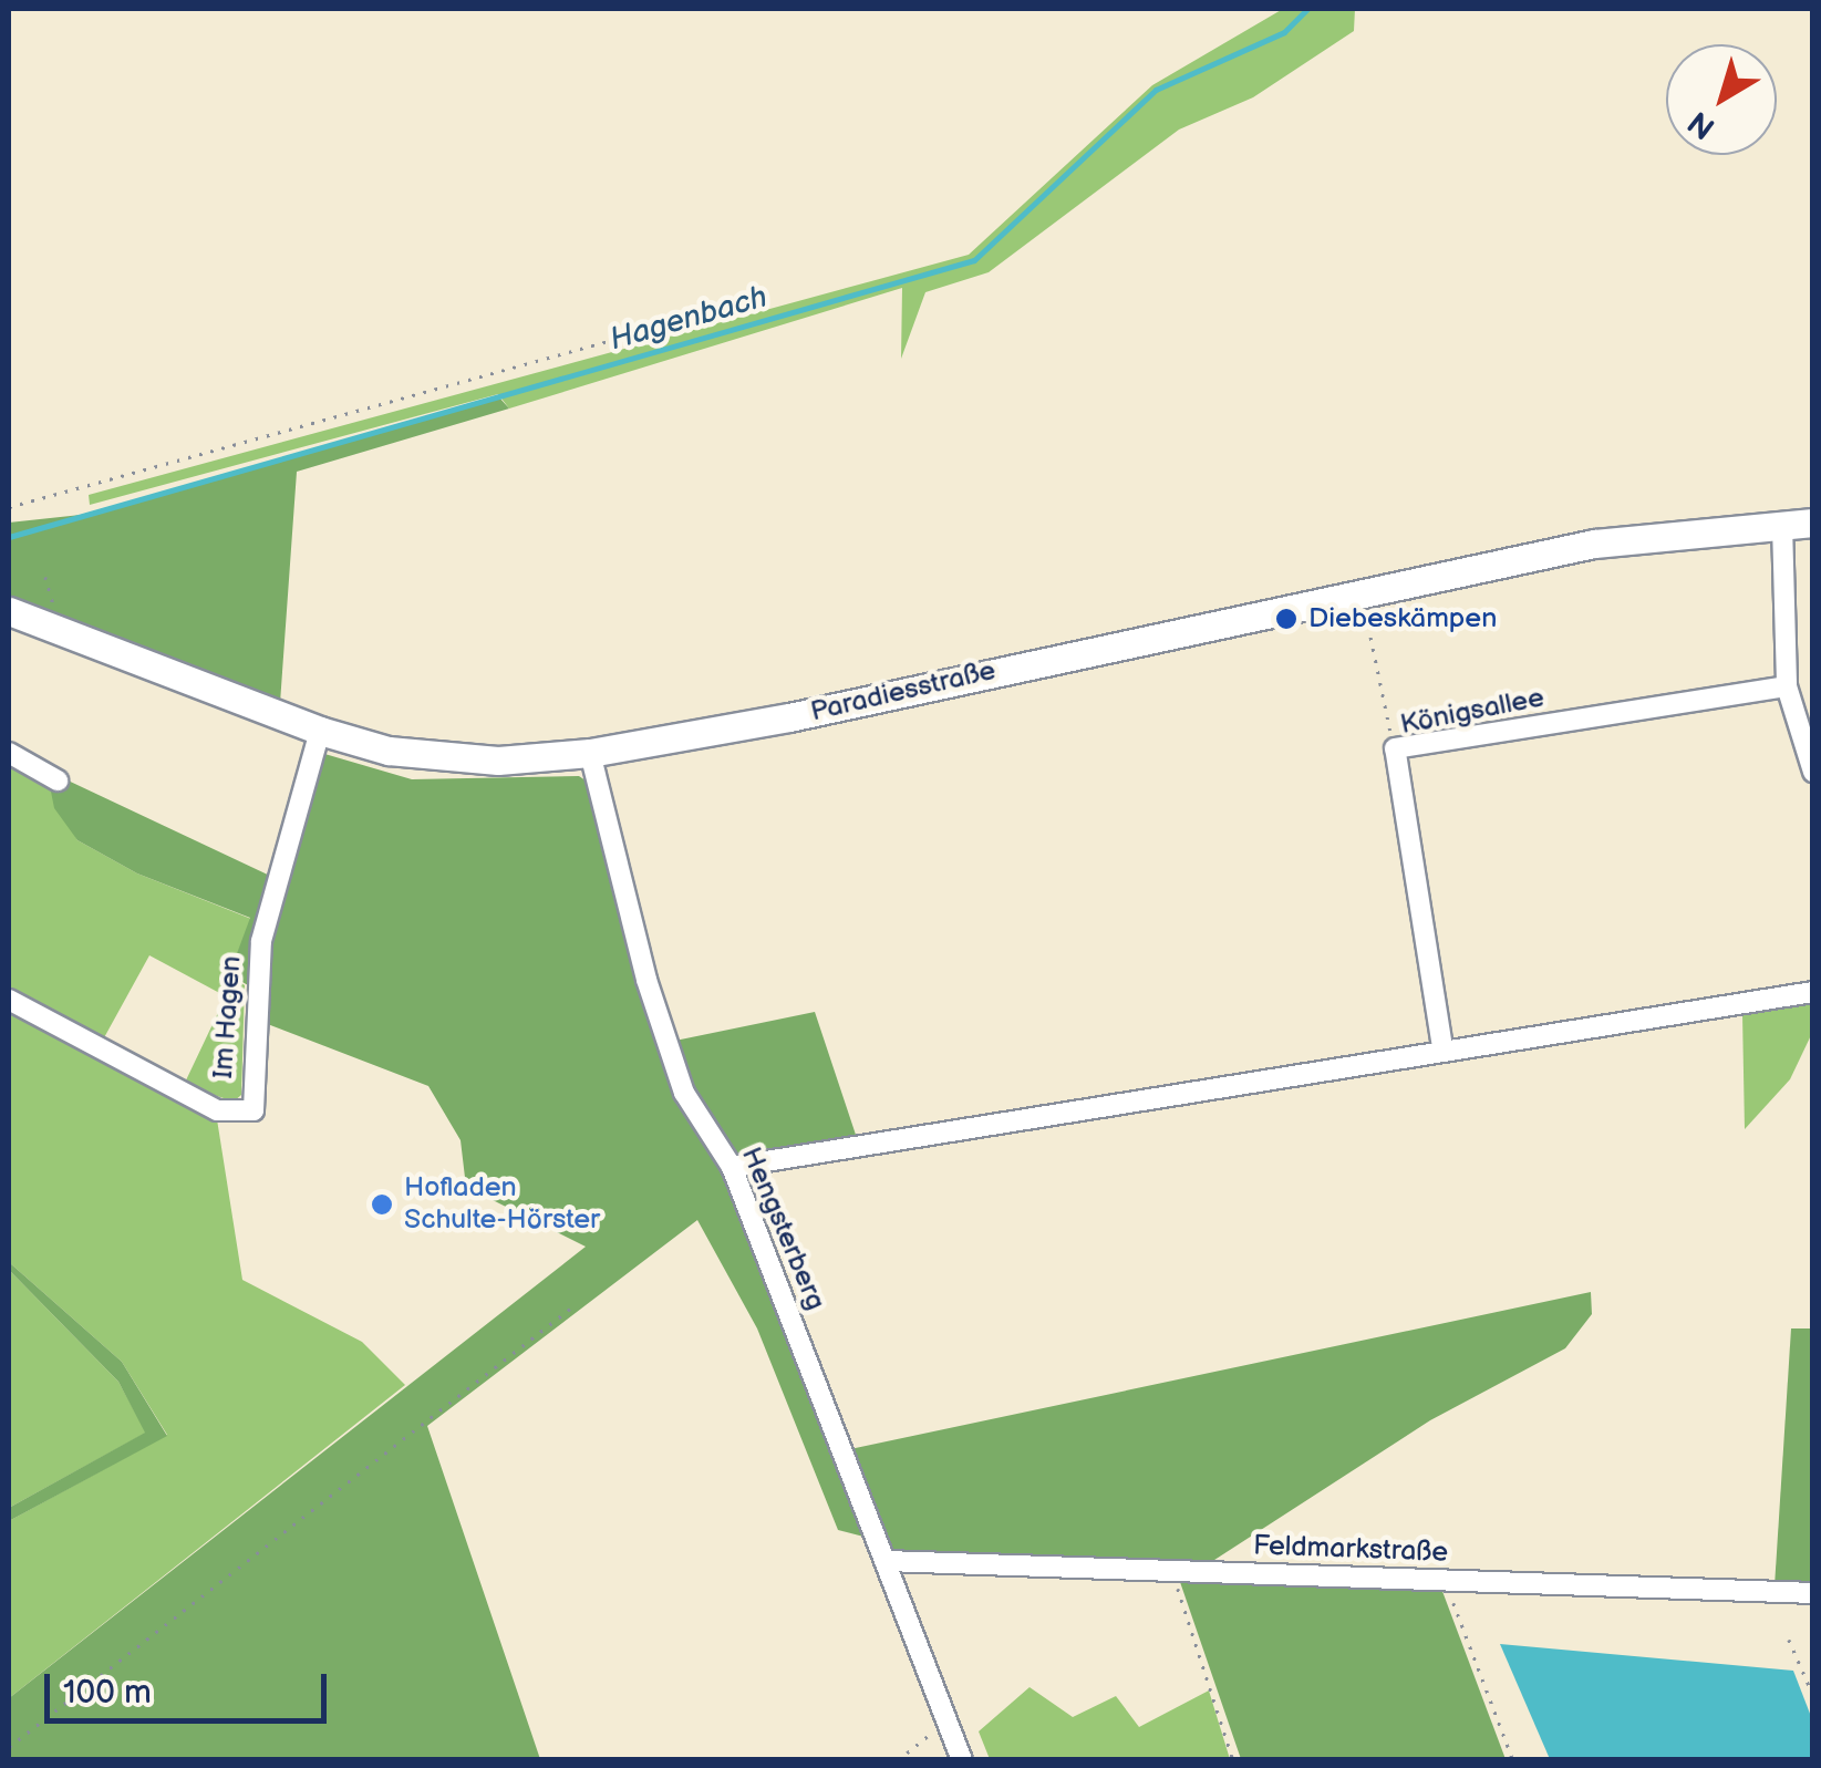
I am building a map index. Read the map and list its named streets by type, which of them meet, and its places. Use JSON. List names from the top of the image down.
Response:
{
  "streets": {
    "main road": ["Paradiesstraße"],
    "street": [
      "Königsallee",
      "Im Hagen",
      "Hengsterberg",
      "Feldmarkstraße"
    ]
  },
  "crossings": [
    ["Paradiesstraße", "Im Hagen"],
    ["Paradiesstraße", "Hengsterberg"],
    ["Hengsterberg", "Feldmarkstraße"]
  ],
  "water": ["Hagenbach"],
  "places": ["Diebeskämpen", "Hofladen Schulte-Hörster"],
  "scale_bar": "100 m",
  "north": "bottom left"
}
